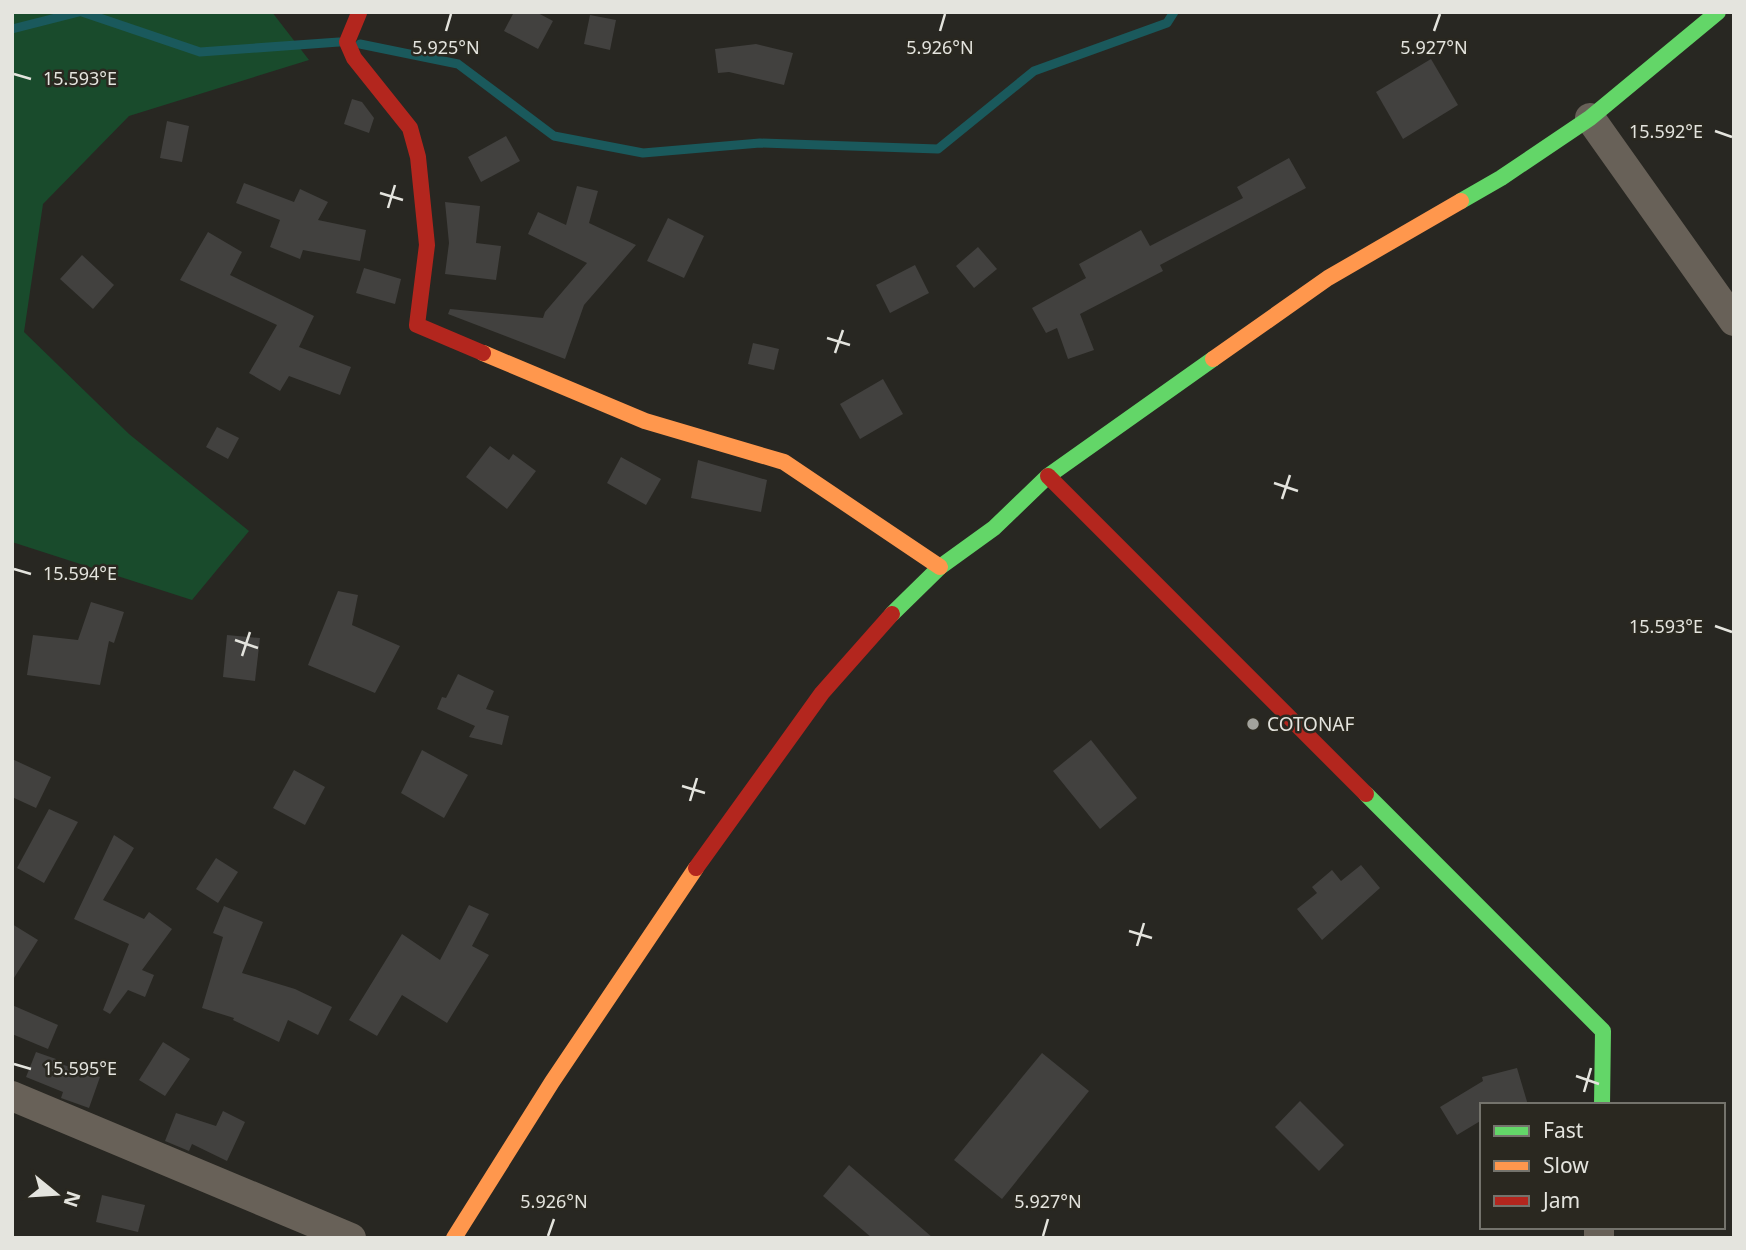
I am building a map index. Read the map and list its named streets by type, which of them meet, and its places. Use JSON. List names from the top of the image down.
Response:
{
  "places": ["COTONAF"],
  "legend": ["Fast", "Slow", "Jam"],
  "north": "right",
  "coordinates": [
    "5.925°N",
    "5.926°N",
    "5.927°N",
    "15.593°E",
    "15.592°E",
    "15.594°E",
    "15.595°E"
  ]
}
